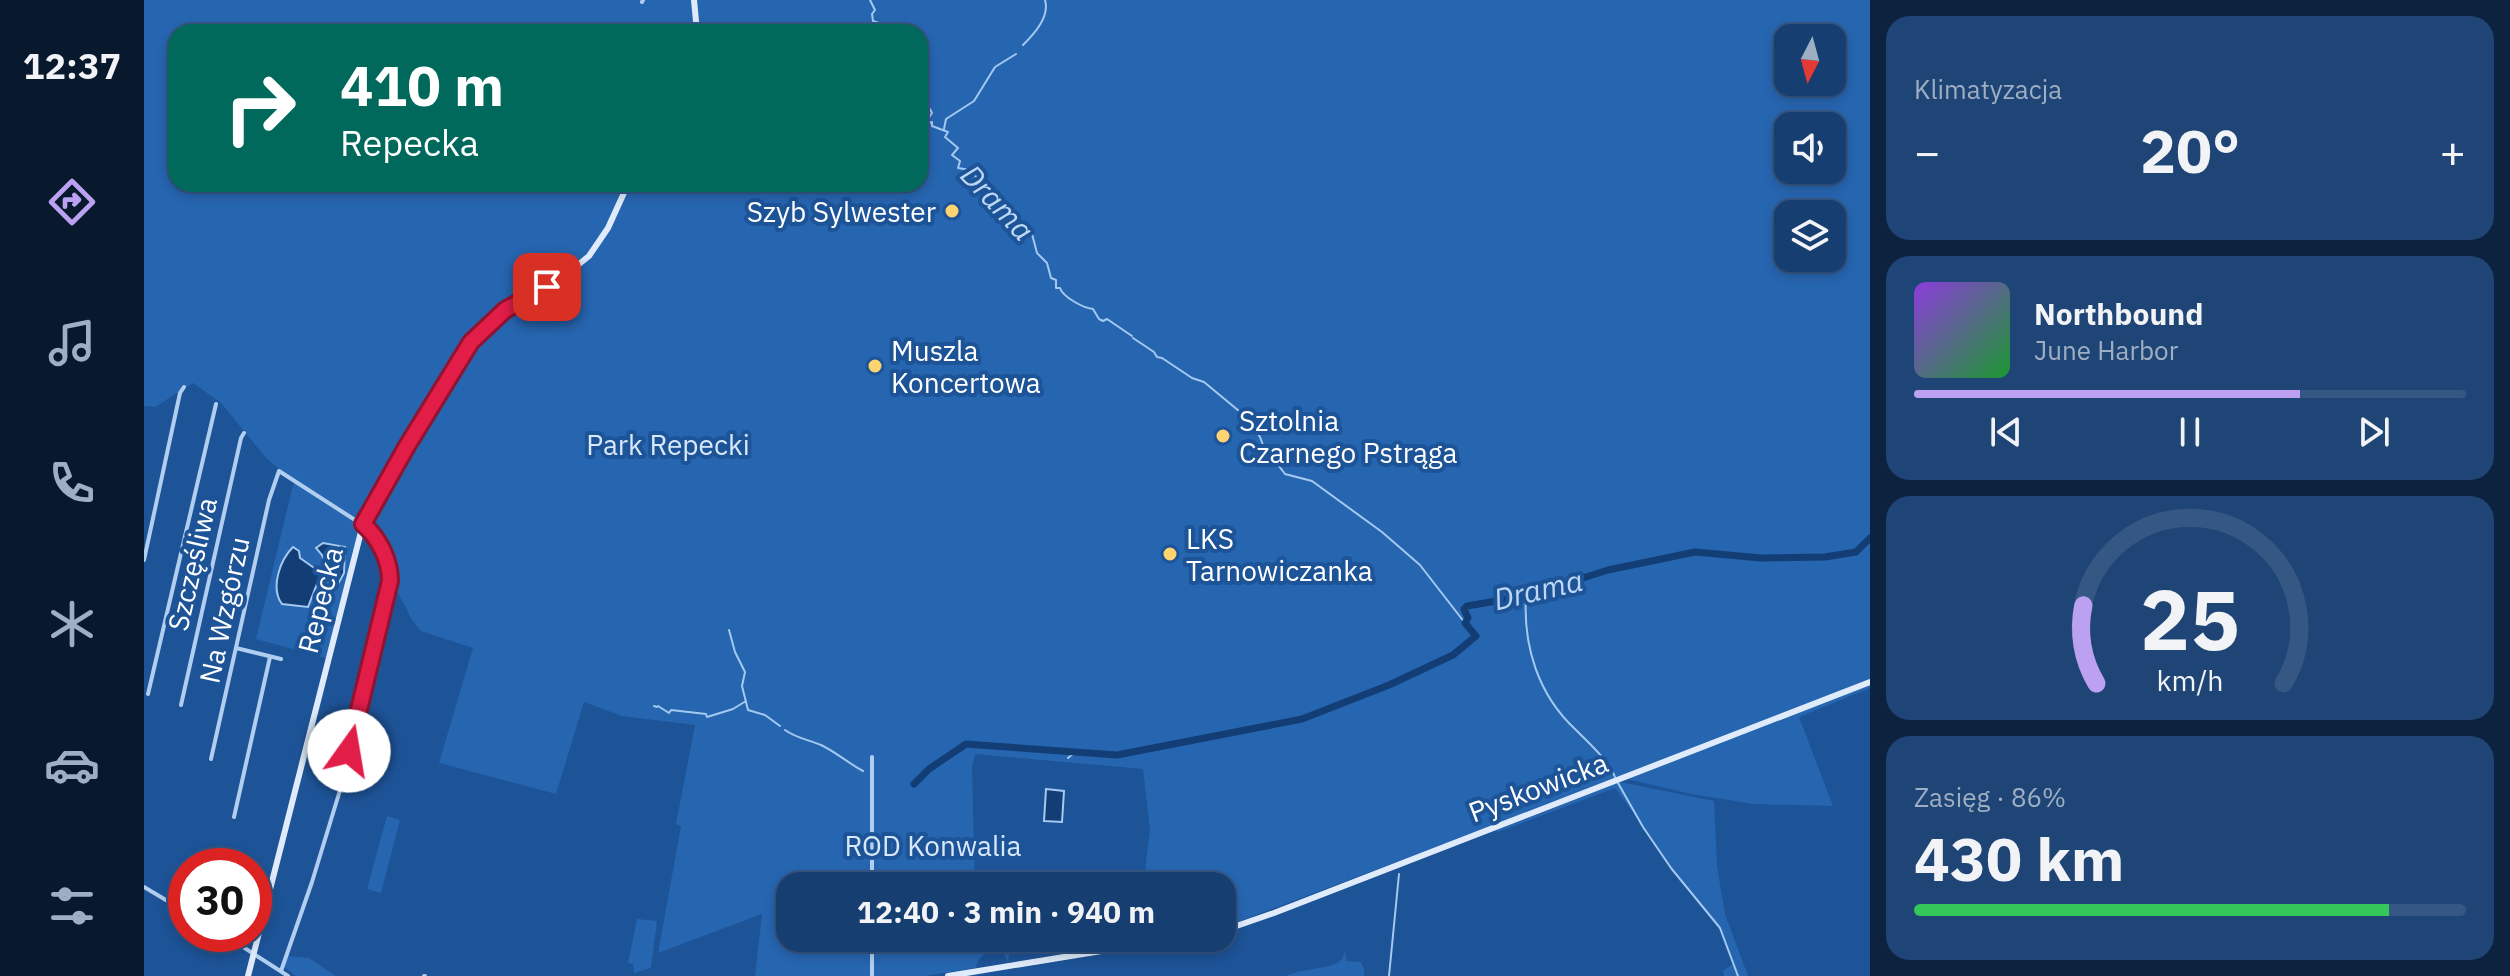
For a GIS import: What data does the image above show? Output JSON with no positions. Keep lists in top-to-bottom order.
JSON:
{
  "streets": {
    "street": [
      "Szczęśliwa",
      "Repecka",
      "Na Wzgórzu",
      "Pyskowicka"
    ]
  },
  "crossings": [
    ["Repecka", "Na Wzgórzu"]
  ],
  "water": ["Drama"],
  "parks": ["Park Repecki", "ROD Konwalia"],
  "places": [
    "Szyb Sylwester",
    "Muszla Koncertowa",
    "Sztolnia Czarnego Pstrąga",
    "LKS Tarnowiczanka"
  ],
  "north": "bottom",
  "page": {
    "tabs": "12:37",
    "tile": [
      "Klimatyzacja",
      ["Zasięg · 86%", "430 km"]
    ],
    "turn": ["410 m", "Repecka"],
    "heat": ["−", "20°", "+"],
    "song": ["Northbound", "June Harbor"],
    "limit": "30",
    "trip": "12:40 · 3 min · 940 m",
    "gauge": ["25", "km/h"]
  }
}
